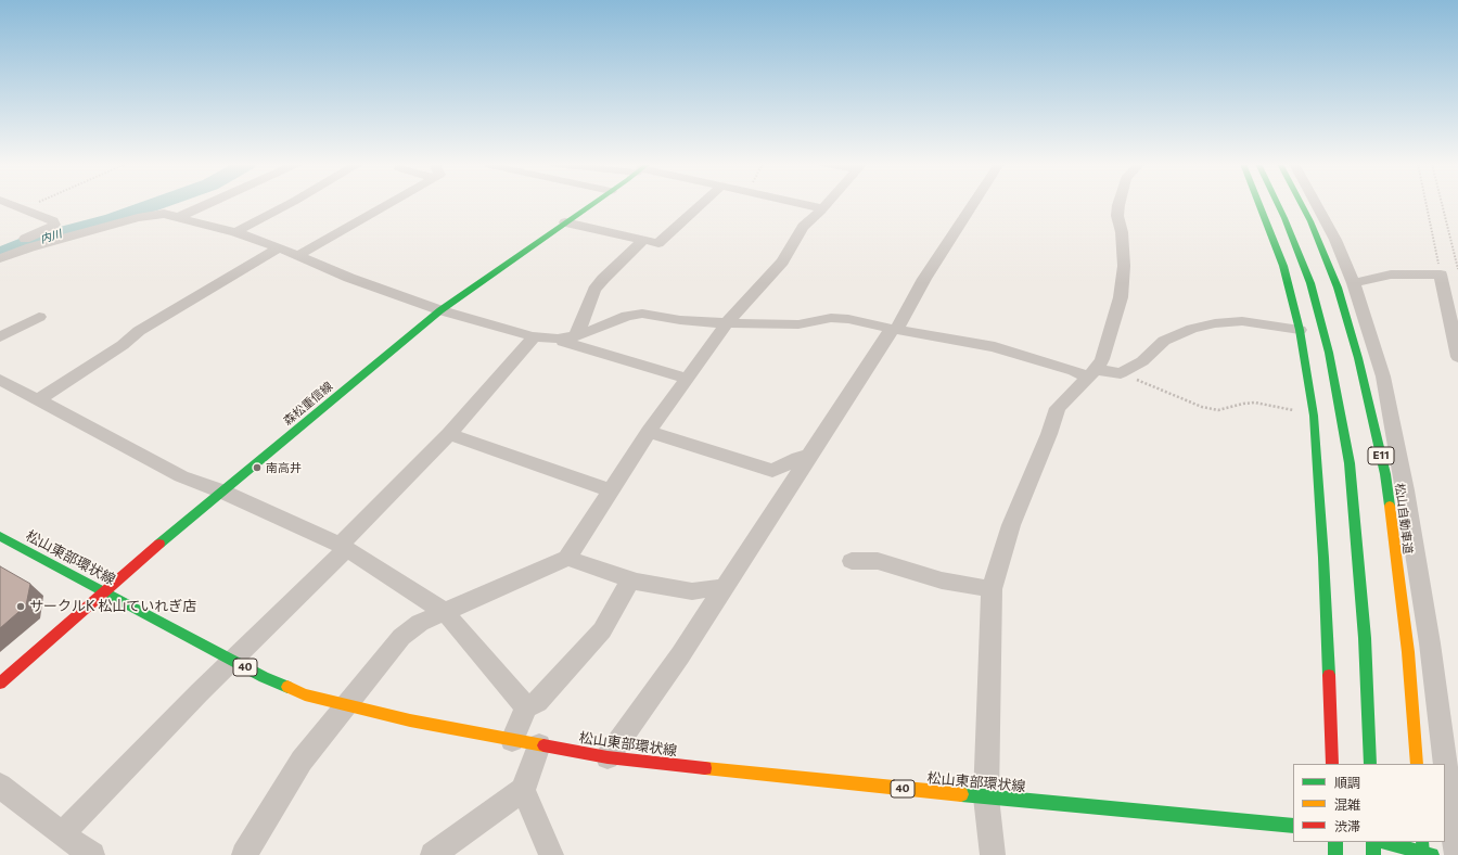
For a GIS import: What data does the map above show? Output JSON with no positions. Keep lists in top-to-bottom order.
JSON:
{
  "streets": {
    "main road": [
      "森松重信線",
      "E11",
      "松山自動車道",
      "松山東部環状線",
      "40"
    ]
  },
  "crossings": [
    ["森松重信線", "松山東部環状線"]
  ],
  "water": ["内川"],
  "places": ["南高井", "サークルK 松山ていれぎ店"],
  "legend": ["順調", "混雑", "渋滞"]
}
